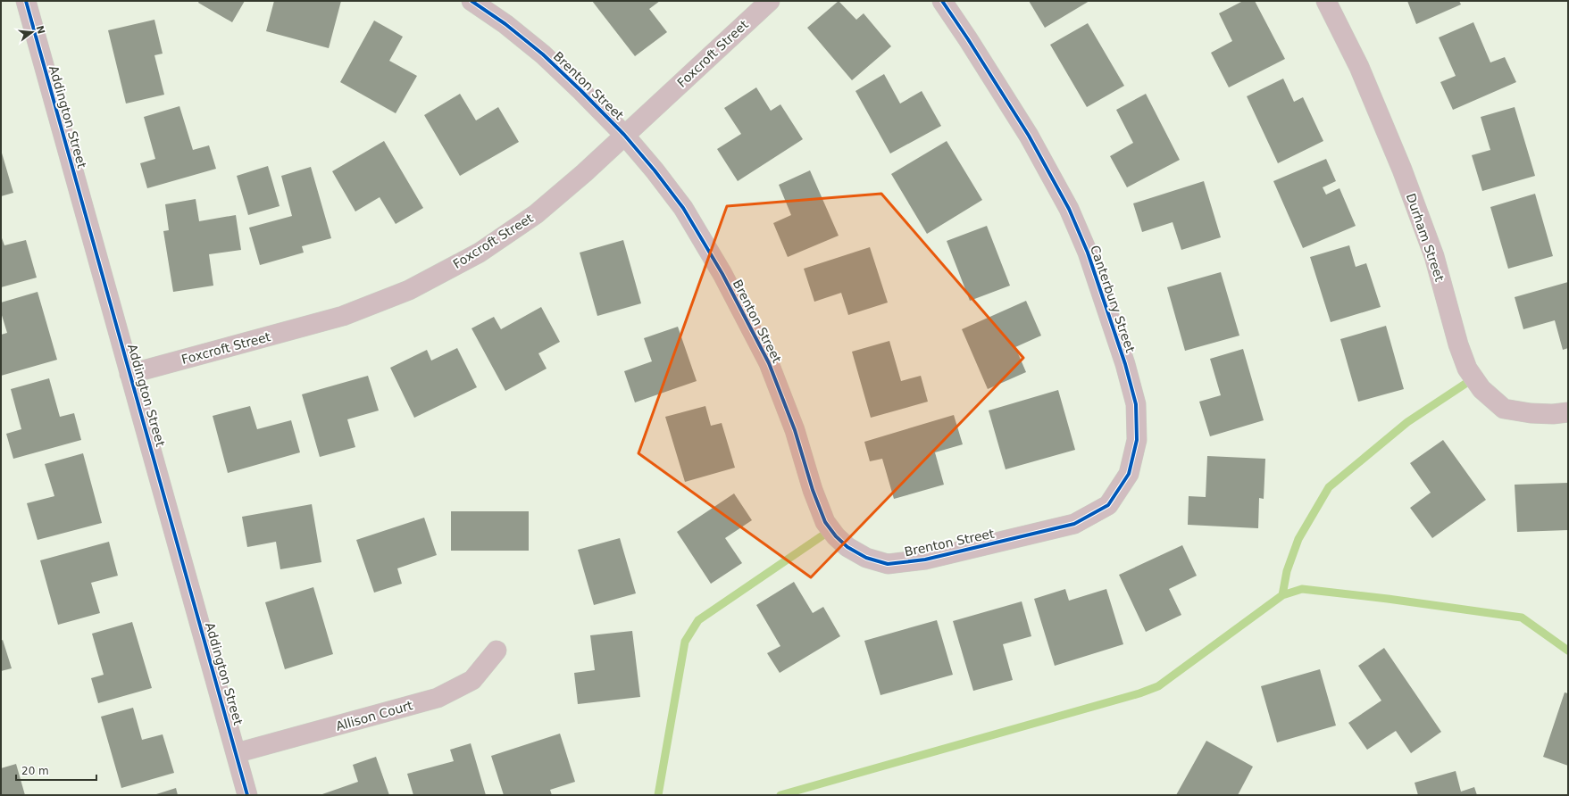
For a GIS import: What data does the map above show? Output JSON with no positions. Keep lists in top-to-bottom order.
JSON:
{
  "streets": {
    "street": [
      "Foxcroft Street",
      "Brenton Street",
      "Addington Street",
      "Durham Street",
      "Canterbury Street",
      "Allison Court"
    ]
  },
  "crossings": [
    ["Foxcroft Street", "Brenton Street"],
    ["Foxcroft Street", "Addington Street"],
    ["Brenton Street", "Canterbury Street"],
    ["Addington Street", "Allison Court"]
  ],
  "scale_bar": "20 m",
  "north": "right"
}
